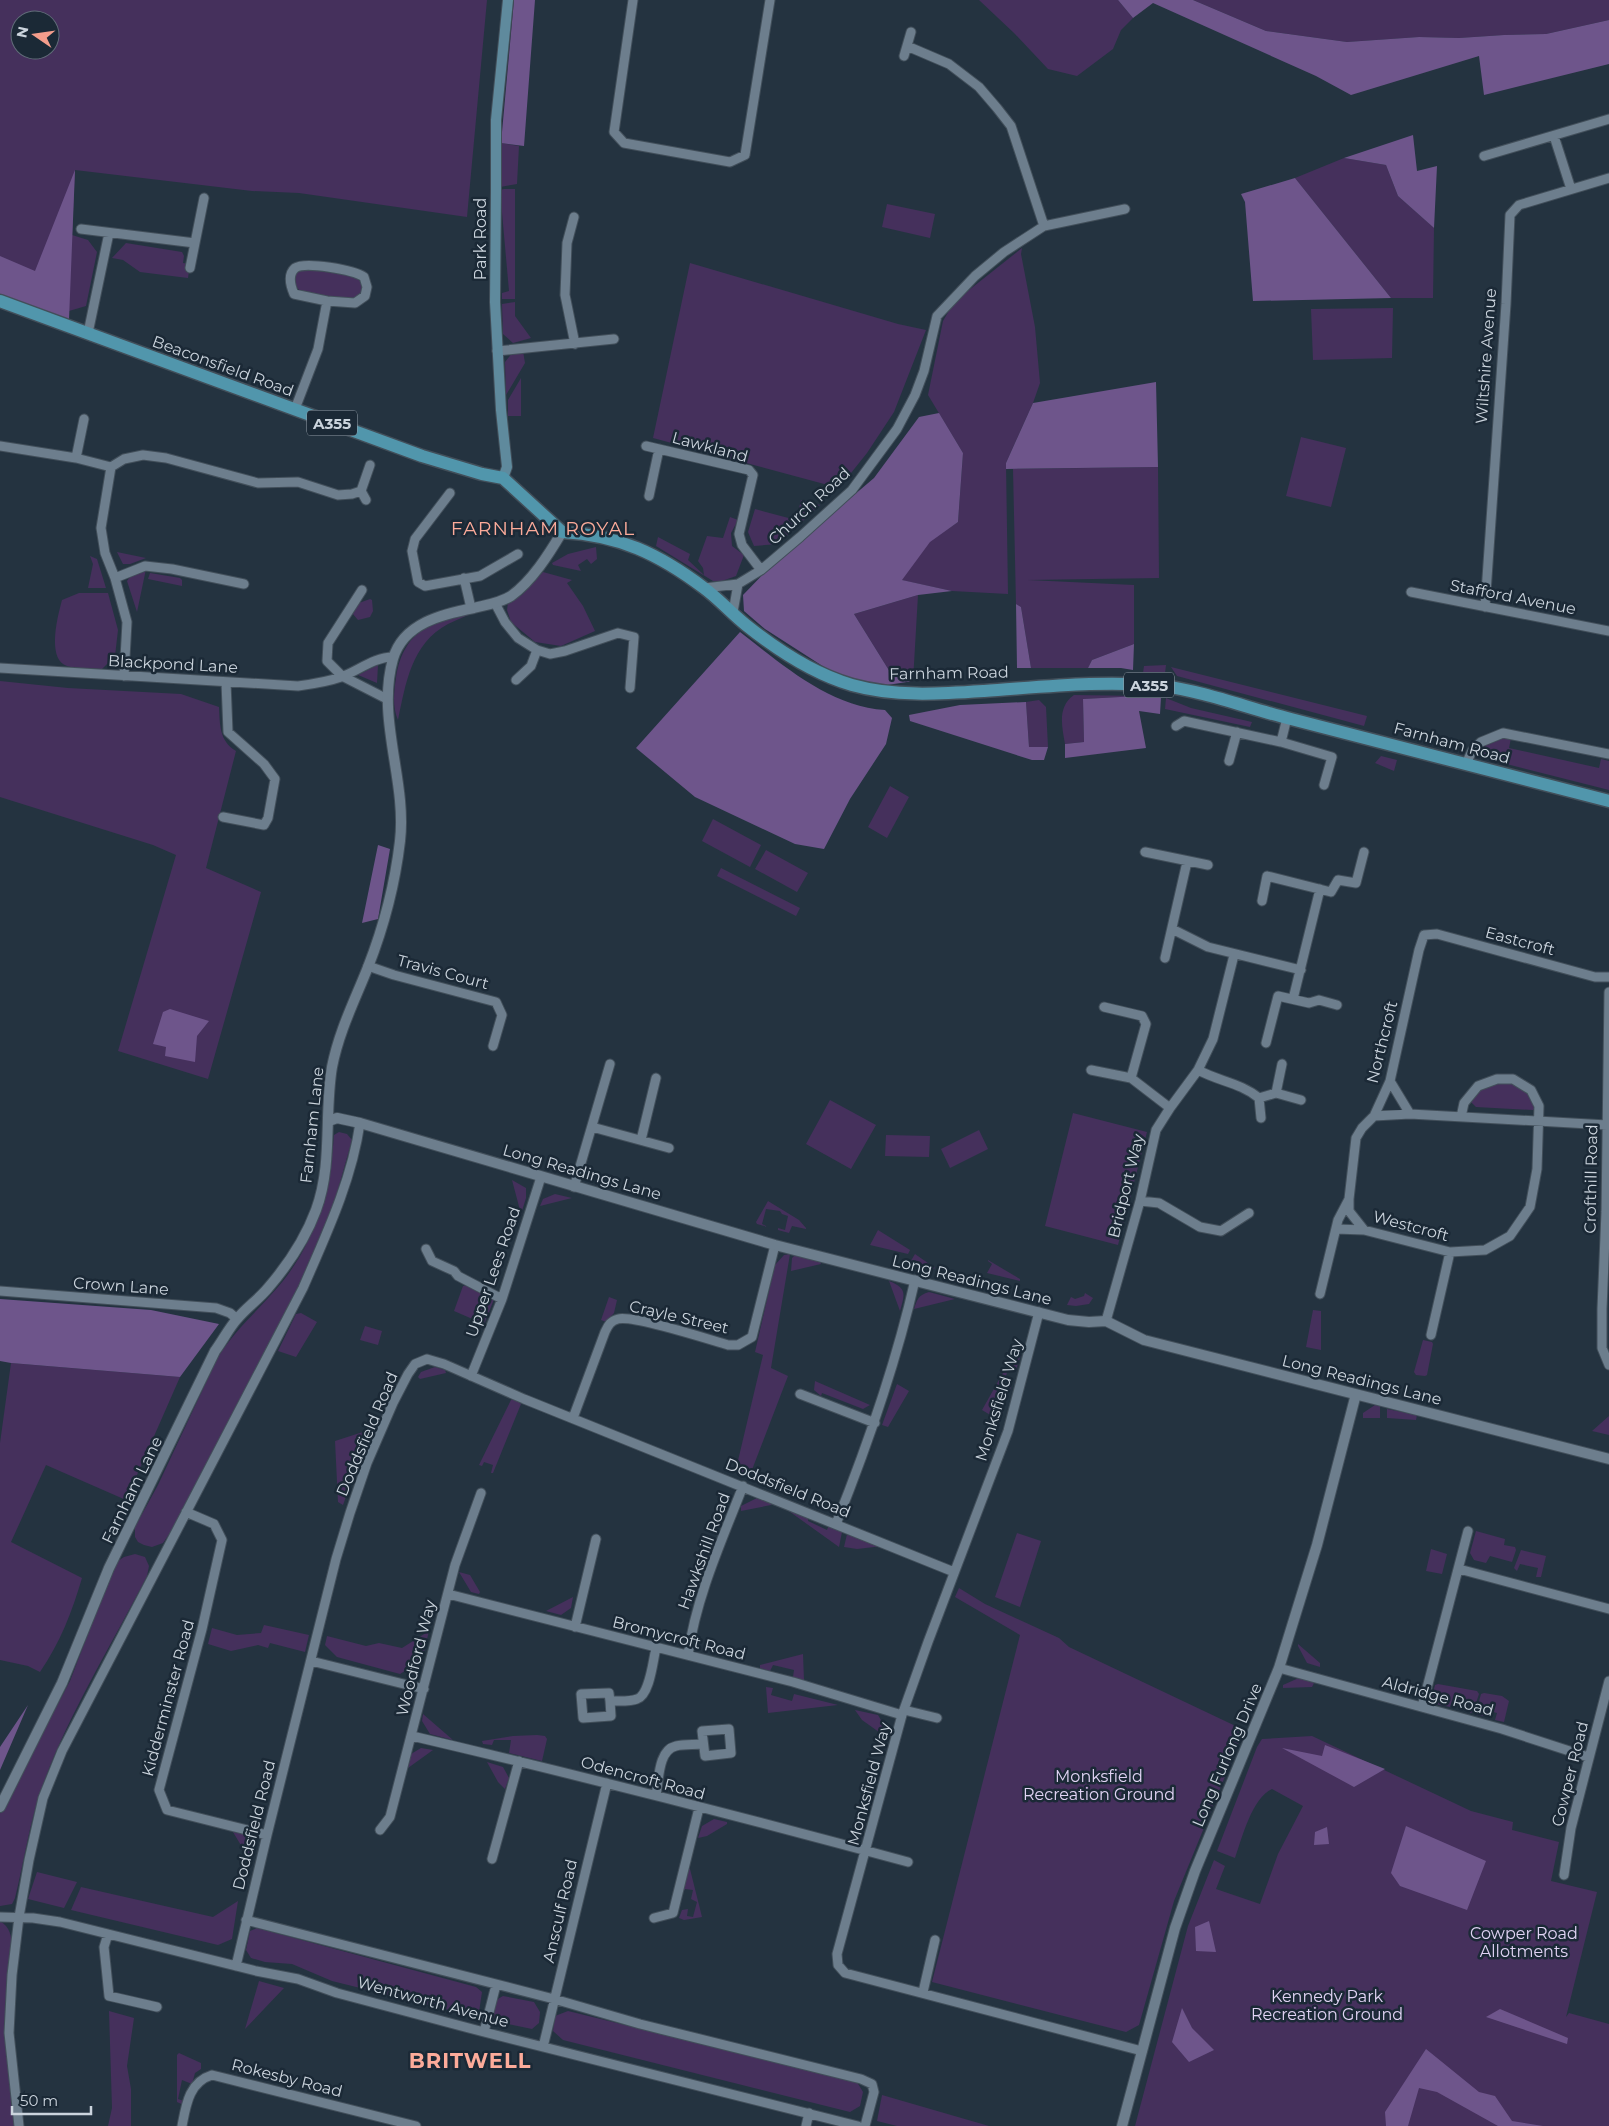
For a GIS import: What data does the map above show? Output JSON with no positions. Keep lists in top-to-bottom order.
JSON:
{
  "streets": {
    "main road": [
      "Park Road",
      "Beaconsfield Road",
      "A355",
      "Farnham Road"
    ],
    "street": [
      "Wiltshire Avenue",
      "Lawkland",
      "Church Road",
      "Stafford Avenue",
      "Blackpond Lane",
      "Eastcroft",
      "Travis Court",
      "Northcroft",
      "Farnham Lane",
      "Long Readings Lane",
      "Crofthill Road",
      "Bridport Way",
      "Westcroft",
      "Upper Lees Road",
      "Crown Lane",
      "Crayle Street",
      "Monksfield Way",
      "Doddsfield Road",
      "Hawkshill Road",
      "Bromycroft Road",
      "Woodford Way",
      "Aldridge Road",
      "Kidderminster Road",
      "Long Furlong Drive",
      "Cowper Road",
      "Odencroft Road",
      "Ansculf Road",
      "Wentworth Avenue",
      "Rokesby Road"
    ]
  },
  "crossings": [
    ["Park Road", "Beaconsfield Road"],
    ["Wiltshire Avenue", "Stafford Avenue"],
    ["Lawkland", "Church Road"],
    ["Church Road", "Farnham Road"],
    ["Blackpond Lane", "Farnham Lane"],
    ["Farnham Road", "Farnham Lane"],
    ["Eastcroft", "Northcroft"],
    ["Travis Court", "Farnham Lane"],
    ["Northcroft", "Westcroft"],
    ["Farnham Lane", "Long Readings Lane"],
    ["Farnham Lane", "Crown Lane"],
    ["Long Readings Lane", "Bridport Way"],
    ["Long Readings Lane", "Upper Lees Road"],
    ["Long Readings Lane", "Crayle Street"],
    ["Long Readings Lane", "Monksfield Way"],
    ["Long Readings Lane", "Long Furlong Drive"],
    ["Upper Lees Road", "Doddsfield Road"],
    ["Crayle Street", "Doddsfield Road"],
    ["Monksfield Way", "Doddsfield Road"],
    ["Monksfield Way", "Bromycroft Road"],
    ["Monksfield Way", "Long Furlong Drive"],
    ["Monksfield Way", "Odencroft Road"],
    ["Doddsfield Road", "Hawkshill Road"],
    ["Doddsfield Road", "Kidderminster Road"],
    ["Doddsfield Road", "Wentworth Avenue"],
    ["Hawkshill Road", "Bromycroft Road"],
    ["Bromycroft Road", "Woodford Way"],
    ["Woodford Way", "Odencroft Road"],
    ["Aldridge Road", "Long Furlong Drive"],
    ["Aldridge Road", "Cowper Road"],
    ["Odencroft Road", "Ansculf Road"],
    ["Ansculf Road", "Wentworth Avenue"]
  ],
  "districts": ["FARNHAM ROYAL", "BRITWELL"],
  "parks": ["Monksfield Recreation Ground", "Cowper Road Allotments", "Kennedy Park Recreation Ground"],
  "scale_bar": "50 m",
  "north": "left"
}
